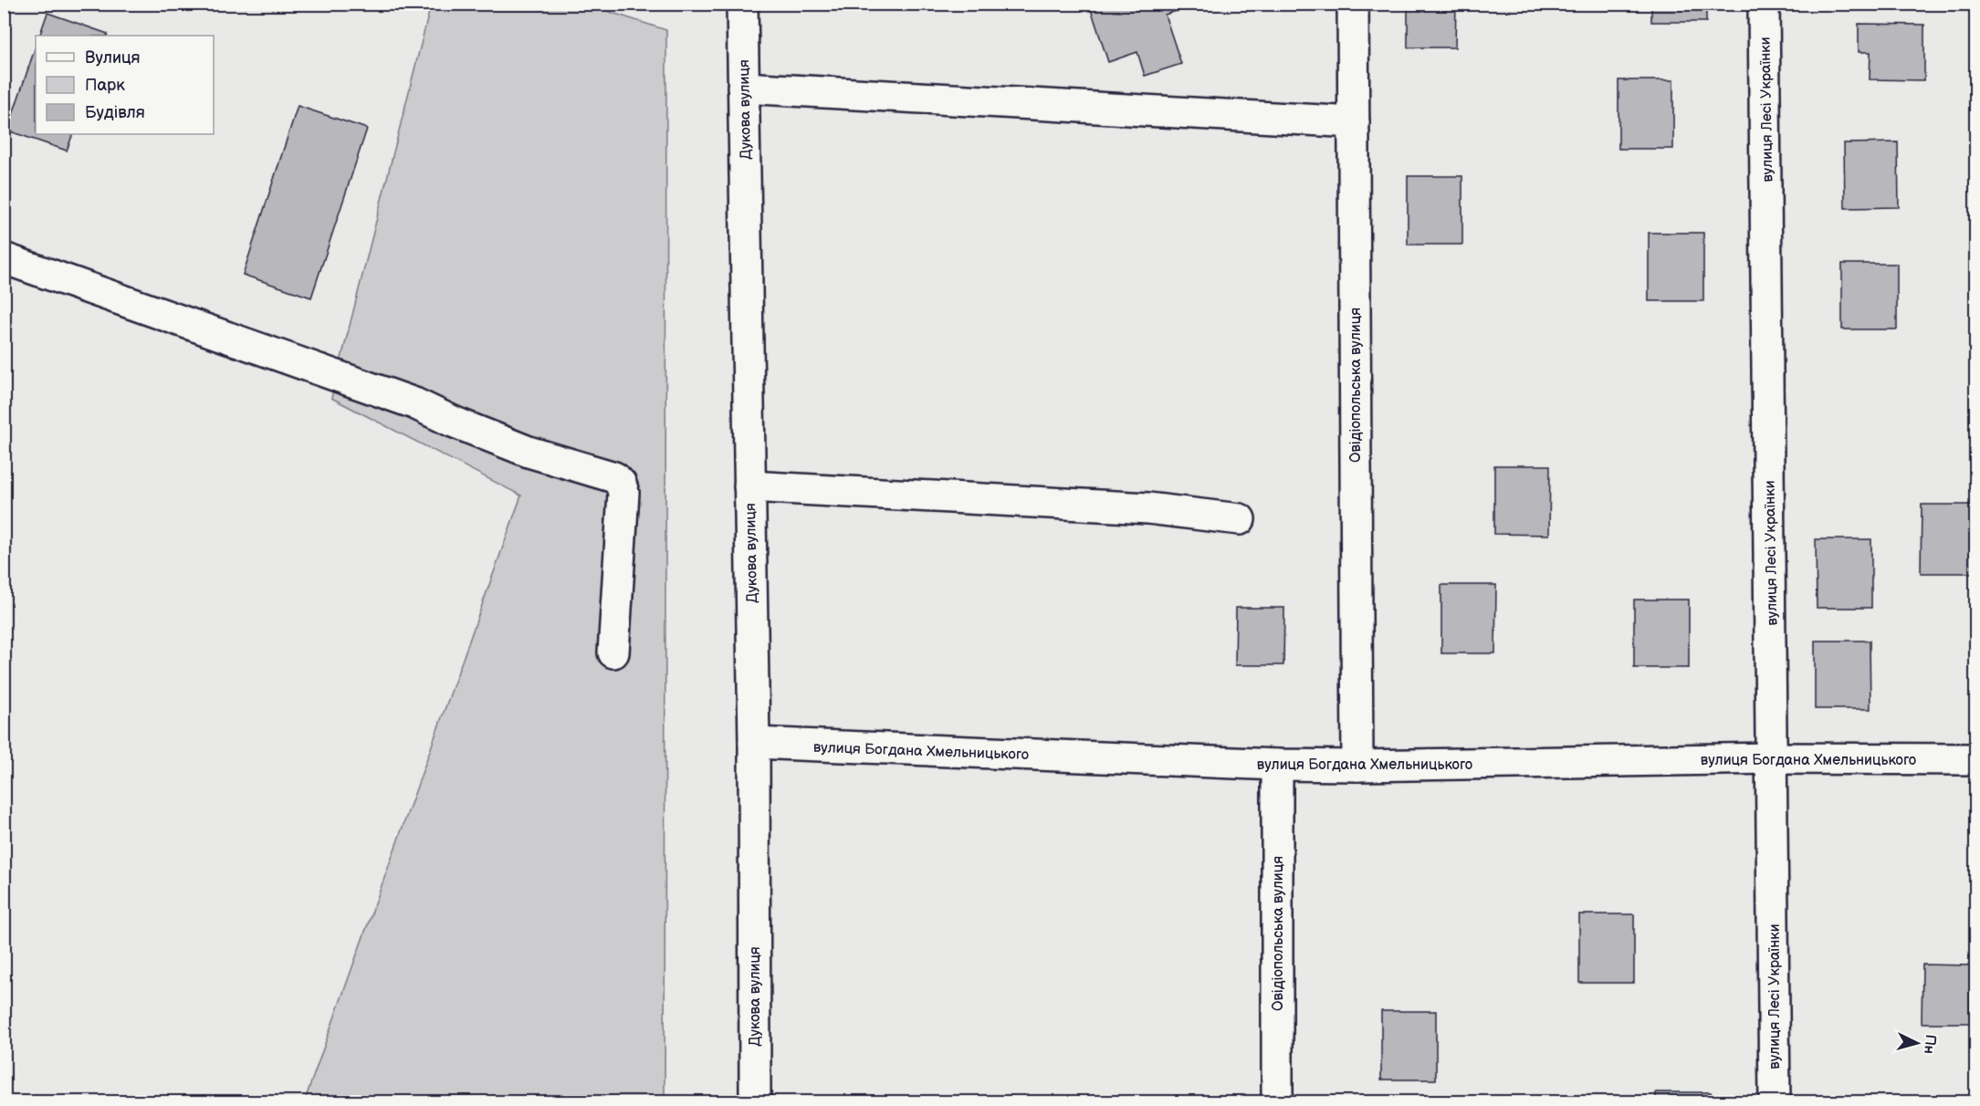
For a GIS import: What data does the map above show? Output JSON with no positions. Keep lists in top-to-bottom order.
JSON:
{
  "streets": {
    "street": [
      "Дукова вулиця",
      "вулиця Лесі Українки",
      "Овідіопольська вулиця",
      "вулиця Богдана Хмельницького"
    ]
  },
  "crossings": [
    ["Дукова вулиця", "вулиця Богдана Хмельницького"],
    ["вулиця Лесі Українки", "вулиця Богдана Хмельницького"],
    ["Овідіопольська вулиця", "вулиця Богдана Хмельницького"]
  ],
  "legend": ["Вулиця", "Парк", "Будівля"],
  "north": "right"
}
